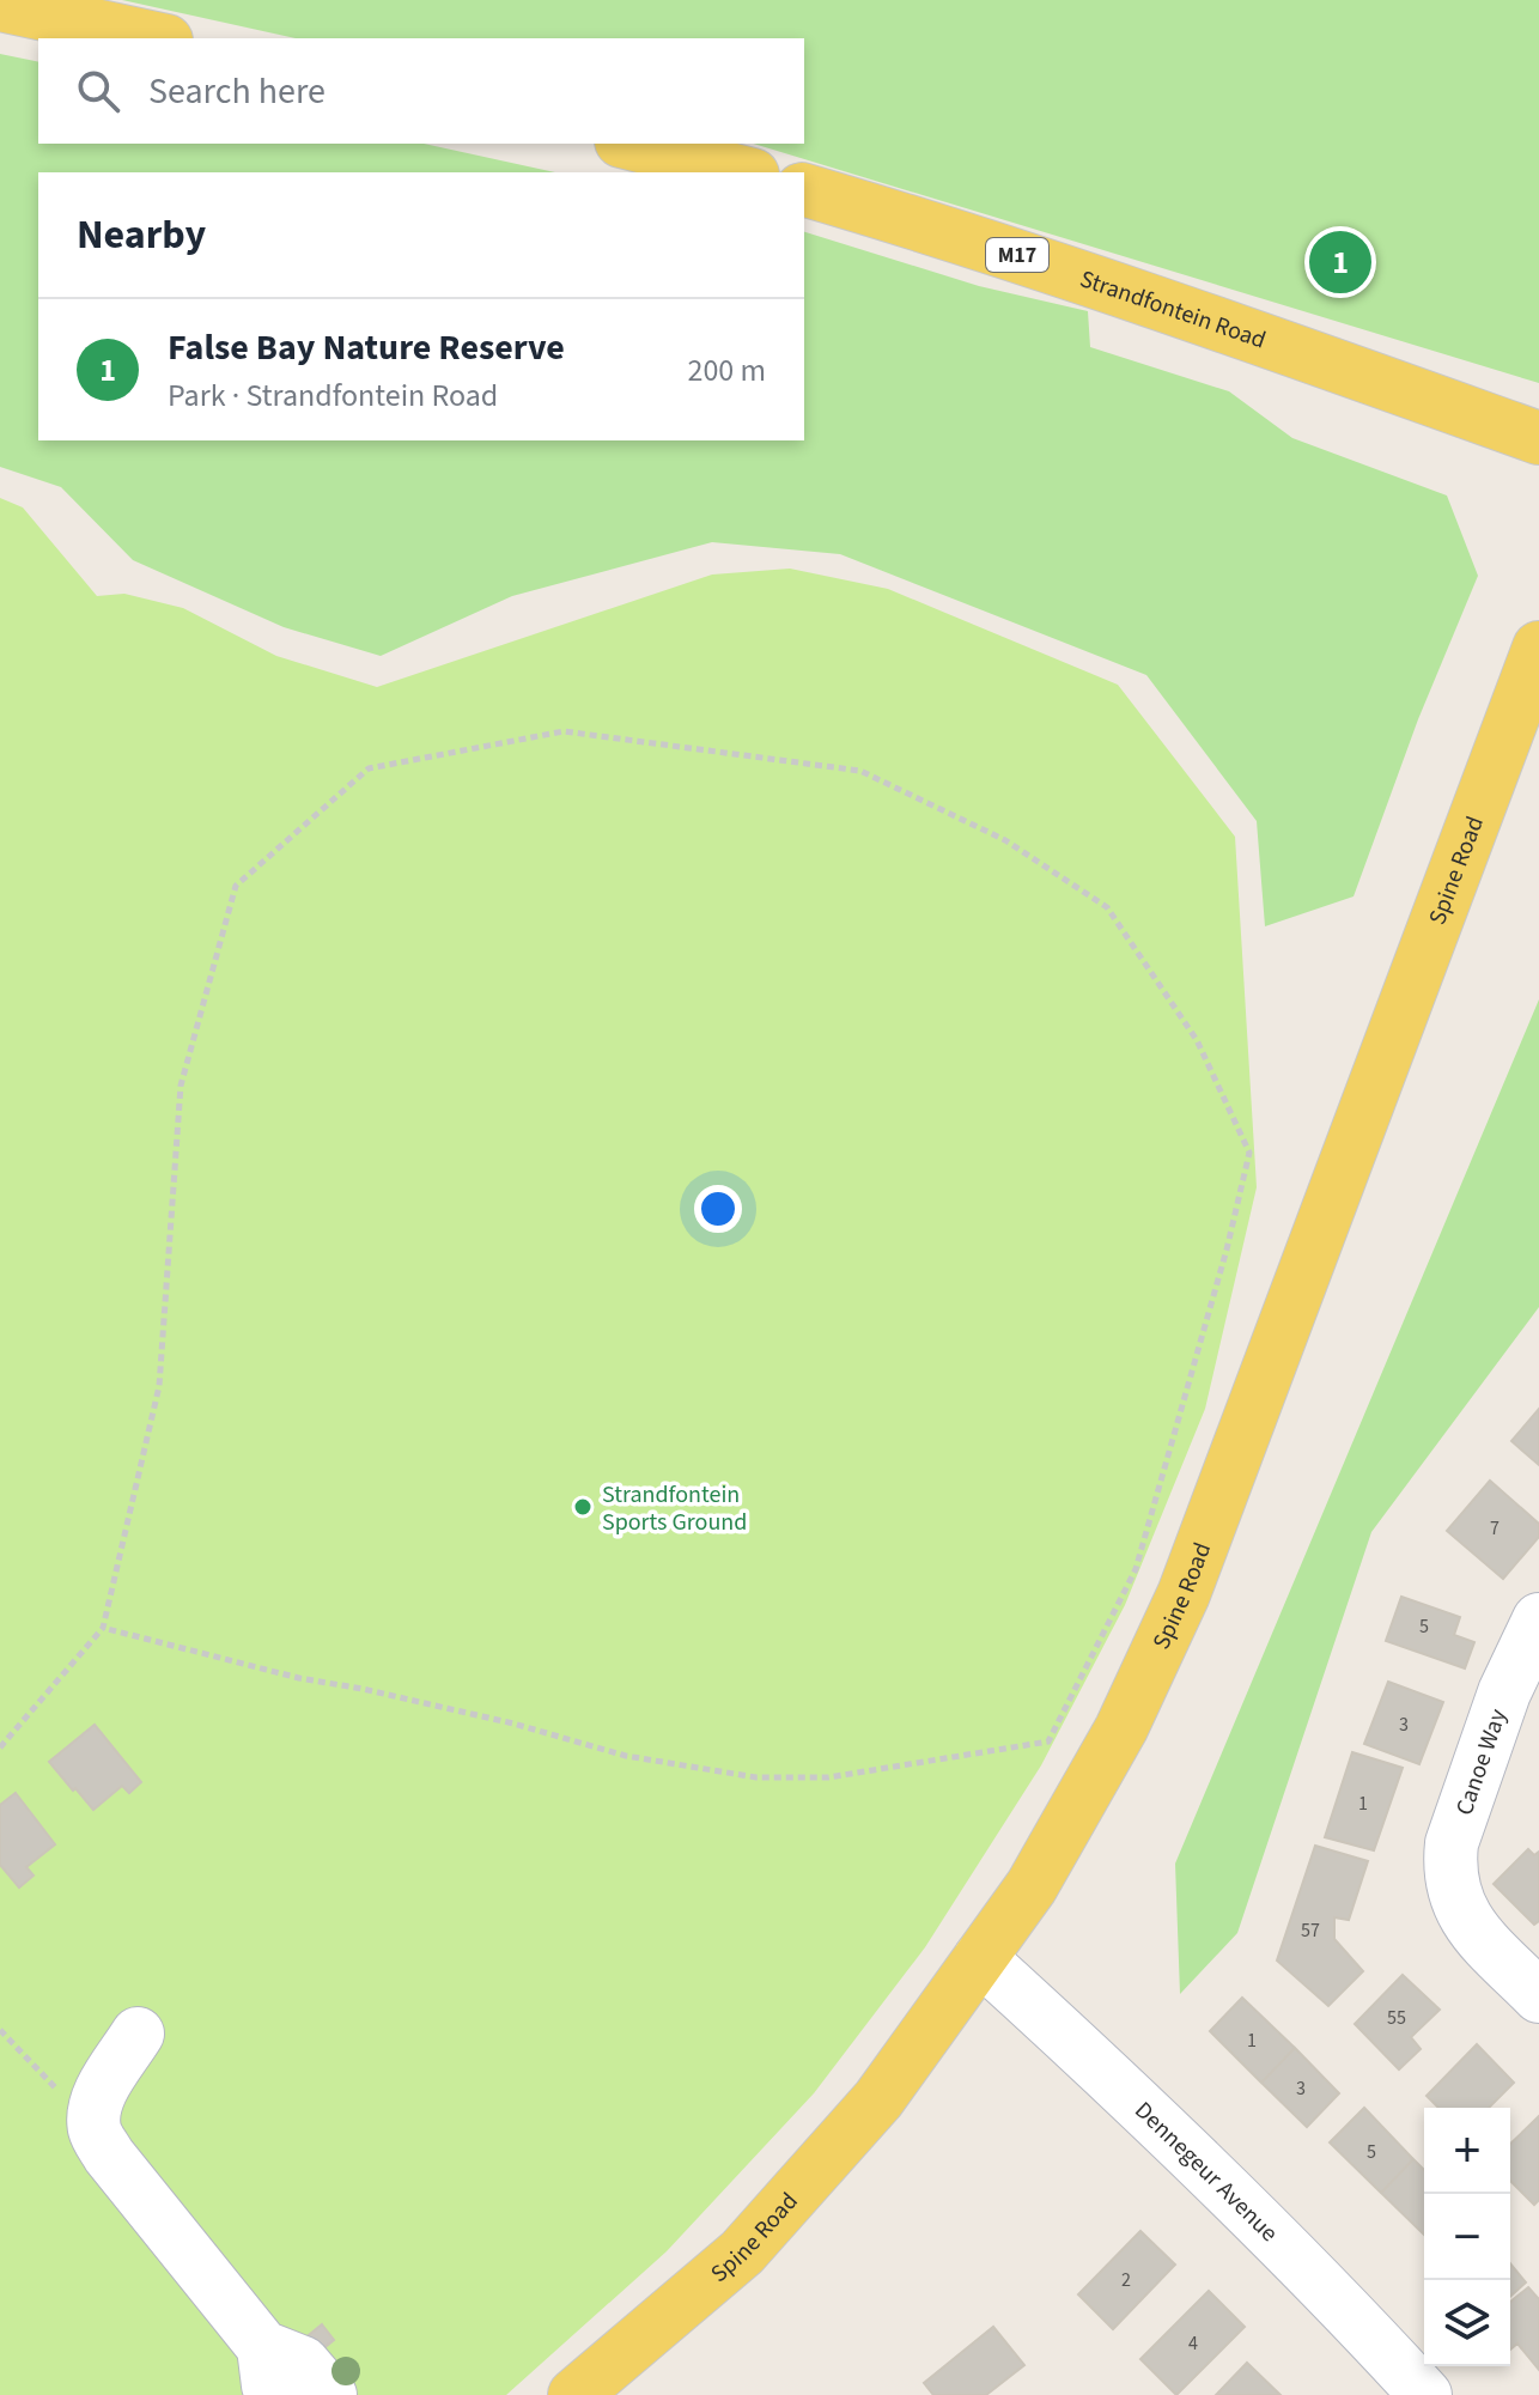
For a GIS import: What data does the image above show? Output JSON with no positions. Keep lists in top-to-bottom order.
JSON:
{
  "streets": {
    "main road": ["M17", "Strandfontein Road", "Spine Road"],
    "street": ["Canoe Way", "Dennegeur Avenue"]
  },
  "crossings": [
    ["Spine Road", "Dennegeur Avenue"]
  ],
  "places": ["Strandfontein Sports Ground"],
  "house_numbers": [
    "7",
    "5",
    "3",
    "1",
    "57",
    "55",
    "1",
    "3",
    "5",
    "2",
    "4"
  ],
  "page": {
    "search": "Search here",
    "heading": "Nearby",
    "pins": "1",
    "list": [
      {
        "mark": "1",
        "name": "False Bay Nature Reserve",
        "note": "Park · Strandfontein Road",
        "value": "200 m"
      }
    ],
    "map_buttons": ["+", "−"]
  }
}
